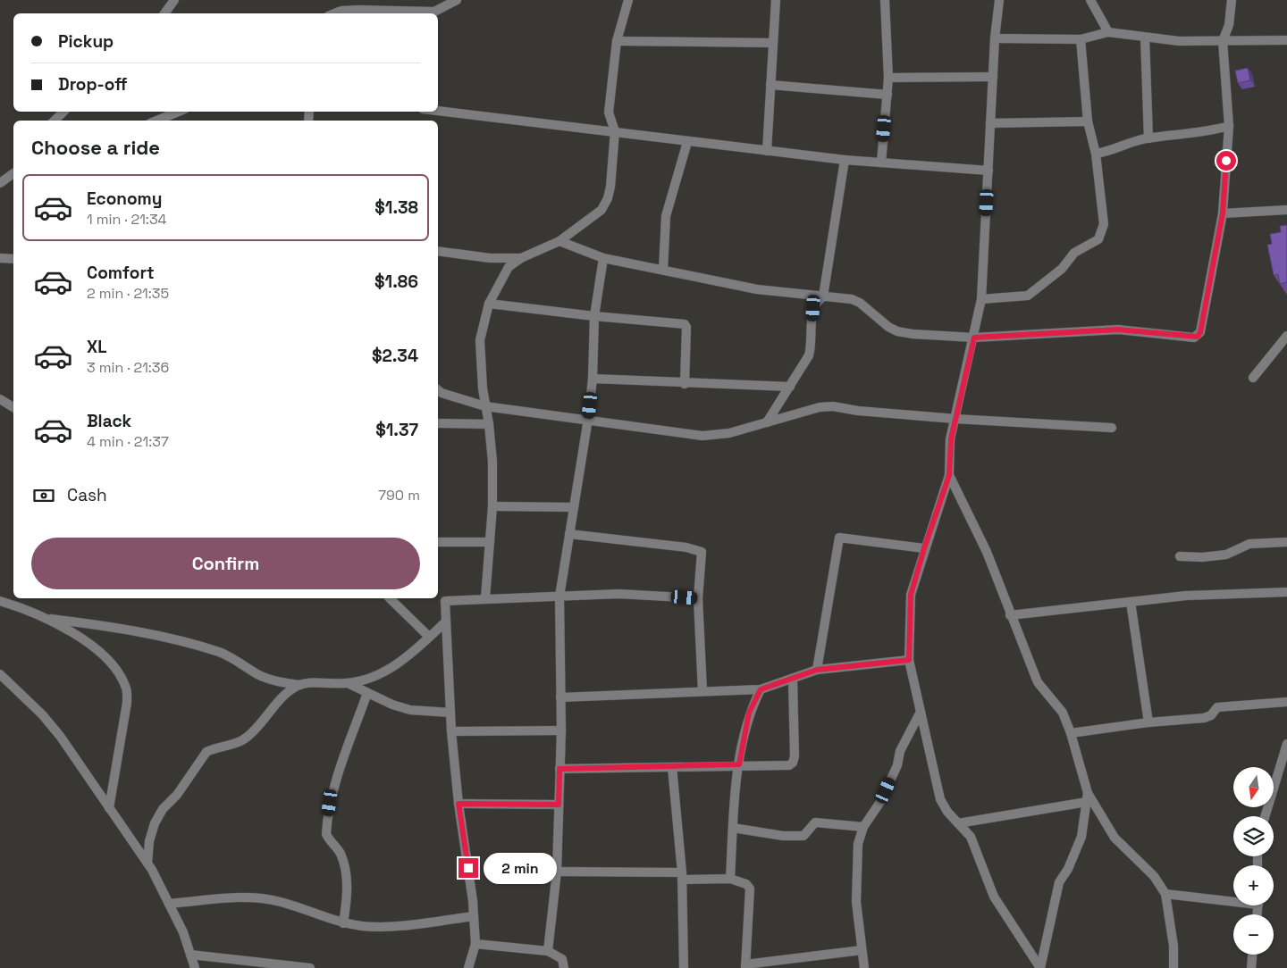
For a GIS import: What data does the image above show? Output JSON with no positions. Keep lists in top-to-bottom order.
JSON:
{
  "north": "bottom",
  "page": {
    "banner": ["Pickup", "Drop-off"],
    "heading": "Choose a ride",
    "list": [
      {
        "name": "Economy",
        "note": "1 min · 21:34",
        "value": "$1.38"
      },
      {
        "name": "Comfort",
        "note": "2 min · 21:35",
        "value": "$1.86"
      },
      {
        "name": "XL",
        "note": "3 min · 21:36",
        "value": "$2.34"
      },
      {
        "name": "Black",
        "note": "4 min · 21:37",
        "value": "$1.37"
      }
    ],
    "pay": ["Cash", "790 m"],
    "buttons": "Confirm",
    "map_buttons": ["+", "−"],
    "bubble": "2 min"
  }
}
